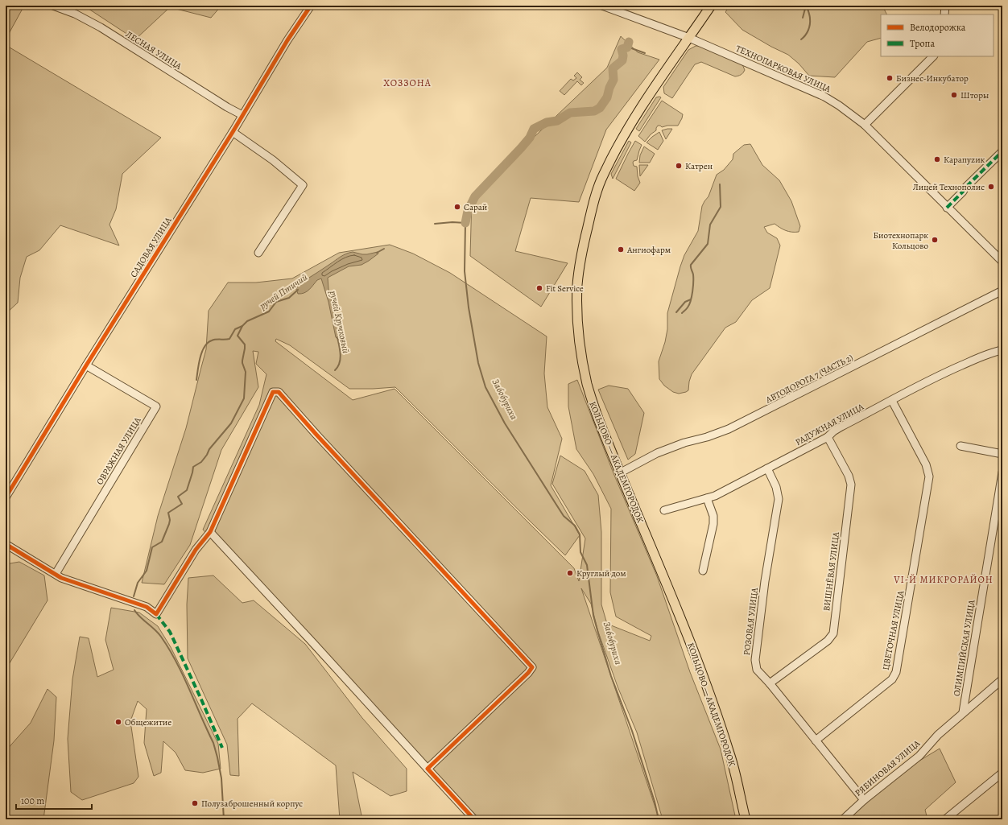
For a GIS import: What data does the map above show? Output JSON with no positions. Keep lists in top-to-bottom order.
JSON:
{
  "streets": {
    "main road": ["КОЛЬЦОВО — АКАДЕМГОРОДОК"],
    "street": [
      "ЛЕСНАЯ УЛИЦА",
      "ТЕХНОПАРКОВАЯ УЛИЦА",
      "САДОВАЯ УЛИЦА",
      "АВТОДОРОГА 7 (ЧАСТЬ 2)",
      "РАДУЖНАЯ УЛИЦА",
      "ОВРАЖНАЯ УЛИЦА",
      "ВИШНЁВАЯ УЛИЦА",
      "РОЗОВАЯ УЛИЦА",
      "ЦВЕТОЧНАЯ УЛИЦА",
      "ОЛИМПИЙСКАЯ УЛИЦА",
      "РЯБИНОВАЯ УЛИЦА"
    ]
  },
  "crossings": [
    ["ЛЕСНАЯ УЛИЦА", "САДОВАЯ УЛИЦА"],
    ["ТЕХНОПАРКОВАЯ УЛИЦА", "КОЛЬЦОВО — АКАДЕМГОРОДОК"],
    ["САДОВАЯ УЛИЦА", "ОВРАЖНАЯ УЛИЦА"],
    ["АВТОДОРОГА 7 (ЧАСТЬ 2)", "КОЛЬЦОВО — АКАДЕМГОРОДОК"],
    ["РАДУЖНАЯ УЛИЦА", "ВИШНЁВАЯ УЛИЦА"],
    ["РАДУЖНАЯ УЛИЦА", "РОЗОВАЯ УЛИЦА"],
    ["РАДУЖНАЯ УЛИЦА", "ЦВЕТОЧНАЯ УЛИЦА"],
    ["ВИШНЁВАЯ УЛИЦА", "РОЗОВАЯ УЛИЦА"],
    ["РОЗОВАЯ УЛИЦА", "ЦВЕТОЧНАЯ УЛИЦА"],
    ["РОЗОВАЯ УЛИЦА", "РЯБИНОВАЯ УЛИЦА"],
    ["ОЛИМПИЙСКАЯ УЛИЦА", "РЯБИНОВАЯ УЛИЦА"]
  ],
  "districts": ["ХОЗЗОНА", "VI-Й МИКРОРАЙОН"],
  "water": ["ручей Птичий", "ручей Кручковый", "Забобуриха"],
  "places": [
    "Бизнес-Инкубатор",
    "Шторы",
    "Карапуzик",
    "Катрен",
    "Лицей Технополис",
    "Сарай",
    "Биотехнопарк Кольцово",
    "Ангиофарм",
    "Fit Service",
    "Круглый дом",
    "Общежитие",
    "Полузаброшенный корпус"
  ],
  "legend": ["Велодорожка", "Тропа"],
  "scale_bar": "100 m"
}
